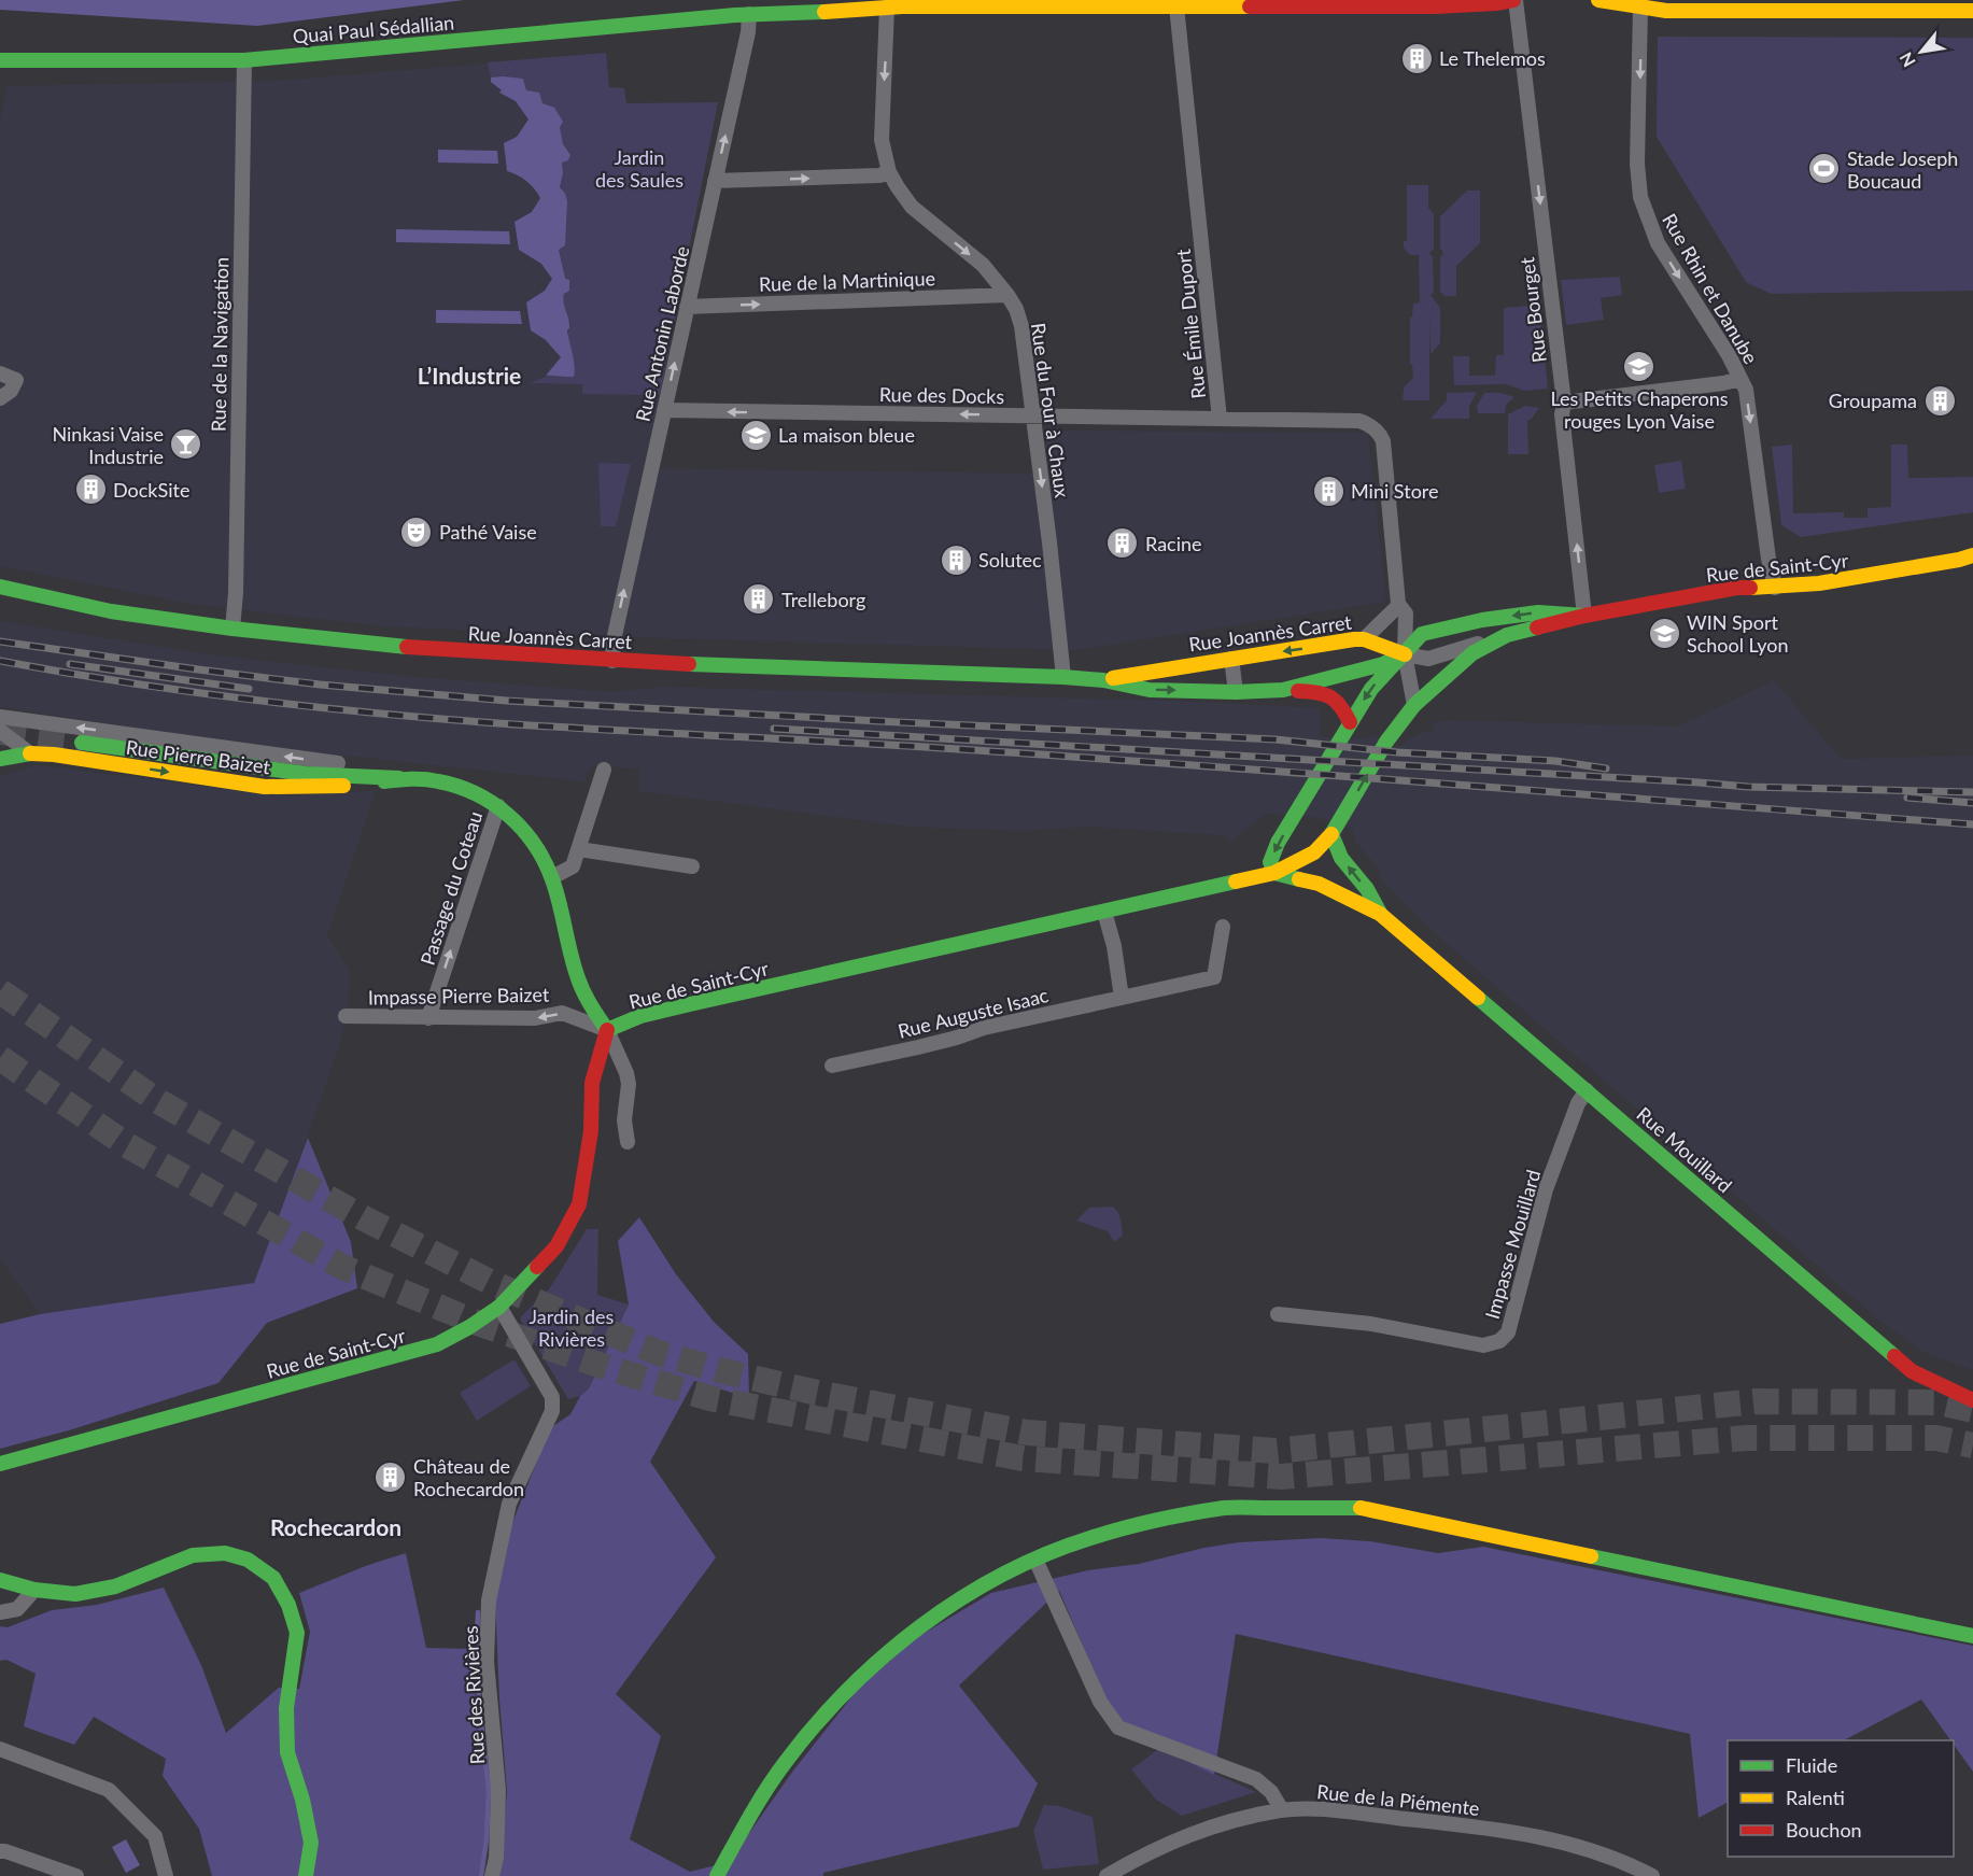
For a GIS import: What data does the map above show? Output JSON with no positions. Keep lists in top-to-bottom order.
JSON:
{
  "streets": {
    "main road": [
      "Quai Paul Sédallian",
      "Rue de Saint-Cyr",
      "Rue Joannès Carret",
      "Rue Pierre Baizet",
      "Rue Mouillard"
    ],
    "street": [
      "Rue de la Martinique",
      "Rue Rhin et Danube",
      "Rue Bourget",
      "Rue Émile Duport",
      "Rue Antonin Laborde",
      "Rue de la Navigation",
      "Rue des Docks",
      "Rue du Four à Chaux",
      "Passage du Coteau",
      "Impasse Pierre Baizet",
      "Rue Auguste Isaac",
      "Impasse Mouillard",
      "Rue des Rivières",
      "Rue de la Piémente"
    ]
  },
  "crossings": [
    ["Quai Paul Sédallian", "Rue Bourget"],
    ["Quai Paul Sédallian", "Rue Émile Duport"],
    ["Quai Paul Sédallian", "Rue Antonin Laborde"],
    ["Quai Paul Sédallian", "Rue de la Navigation"],
    ["Quai Paul Sédallian", "Rue du Four à Chaux"],
    ["Rue de la Martinique", "Rue Antonin Laborde"],
    ["Rue de la Martinique", "Rue du Four à Chaux"],
    ["Rue Rhin et Danube", "Rue de Saint-Cyr"],
    ["Rue Bourget", "Rue de Saint-Cyr"],
    ["Rue Émile Duport", "Rue des Docks"],
    ["Rue Émile Duport", "Rue de Saint-Cyr"],
    ["Rue Émile Duport", "Rue Joannès Carret"],
    ["Rue Antonin Laborde", "Rue des Docks"],
    ["Rue Antonin Laborde", "Rue Joannès Carret"],
    ["Rue de la Navigation", "Rue Joannès Carret"],
    ["Rue des Docks", "Rue du Four à Chaux"],
    ["Rue du Four à Chaux", "Rue Joannès Carret"],
    ["Rue de Saint-Cyr", "Rue Joannès Carret"],
    ["Rue de Saint-Cyr", "Rue Pierre Baizet"],
    ["Rue de Saint-Cyr", "Impasse Pierre Baizet"],
    ["Rue de Saint-Cyr", "Rue Mouillard"],
    ["Rue de Saint-Cyr", "Rue des Rivières"],
    ["Rue Pierre Baizet", "Passage du Coteau"],
    ["Rue Pierre Baizet", "Impasse Pierre Baizet"],
    ["Passage du Coteau", "Impasse Pierre Baizet"],
    ["Rue Mouillard", "Impasse Mouillard"]
  ],
  "one_way": [
    "Rue Rhin et Danube",
    "Rue Antonin Laborde",
    "Rue des Docks",
    "Rue du Four à Chaux",
    "Passage du Coteau",
    "Impasse Pierre Baizet"
  ],
  "districts": ["L’Industrie", "Rochecardon"],
  "parks": ["Jardin des Saules", "Jardin des Rivières"],
  "places": {
    "building": [
      "Le Thelemos",
      "Groupama",
      "DockSite",
      "Mini Store",
      "Racine",
      "Solutec",
      "Trelleborg",
      "Château de Rochecardon"
    ],
    "sports": ["Stade Joseph Boucaud"],
    "school or university": ["Les Petits Chaperons rouges Lyon Vaise", "La maison bleue", "WIN Sport School Lyon"],
    "bar": ["Ninkasi Vaise Industrie"],
    "theatre": ["Pathé Vaise"]
  },
  "legend": ["Fluide", "Ralenti", "Bouchon"],
  "north": "bottom left"
}
